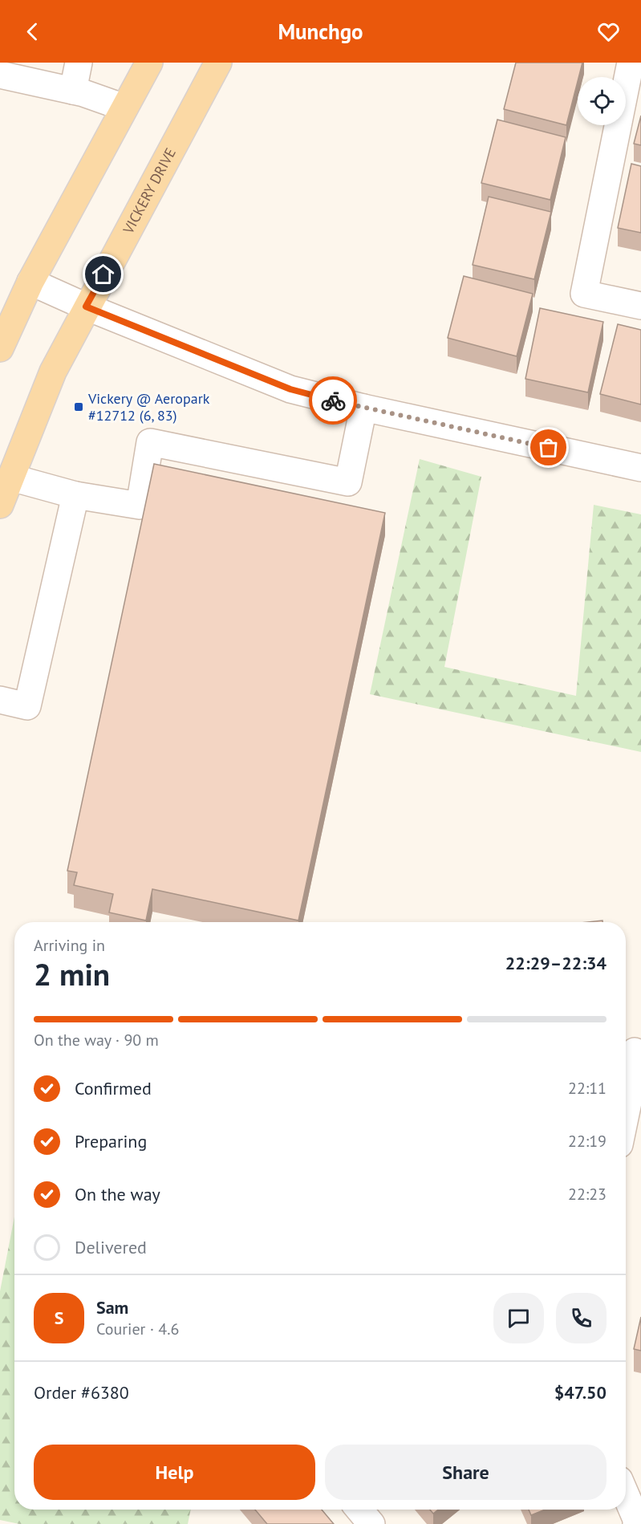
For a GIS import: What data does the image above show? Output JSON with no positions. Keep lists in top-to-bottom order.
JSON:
{
  "streets": {
    "main road": ["VICKERY DRIVE"]
  },
  "places": {
    "transit": ["Vickery @ Aeropark #12712 (6, 83)"]
  },
  "page": {
    "header": "Munchgo",
    "heading": ["2 min", "Arriving in", "22:29–22:34"],
    "panel": [
      "Sam",
      "Courier · 4.6",
      "Order #6380",
      "$47.50"
    ],
    "bar": "On the way · 90 m",
    "list": [
      ["Confirmed", "22:11"],
      ["Preparing", "22:19"],
      ["On the way", "22:23"],
      "Delivered"
    ],
    "round": "S",
    "buttons": ["Help", "Share"]
  }
}
